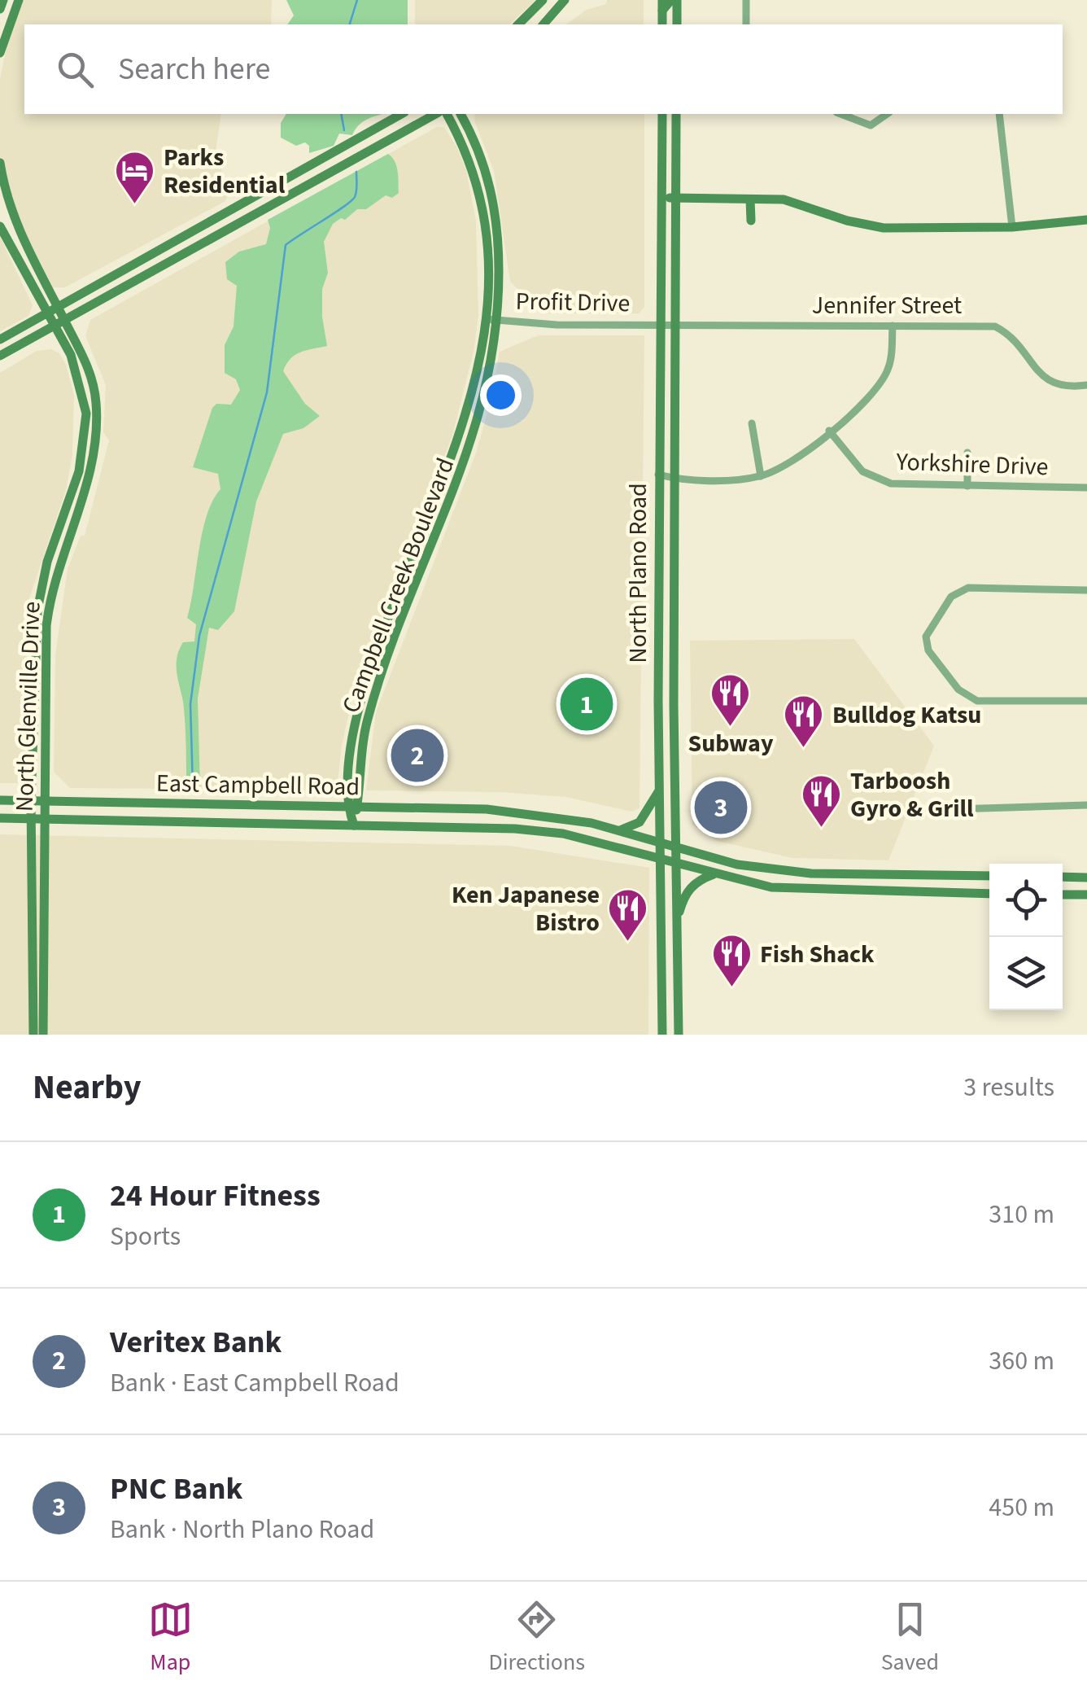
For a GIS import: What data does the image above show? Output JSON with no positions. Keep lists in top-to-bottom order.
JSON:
{
  "streets": {
    "main road": [
      "North Plano Road",
      "Campbell Creek Boulevard",
      "North Glenville Drive",
      "East Campbell Road"
    ],
    "street": ["Profit Drive", "Jennifer Street", "Yorkshire Drive"]
  },
  "crossings": [
    ["Profit Drive", "Jennifer Street"],
    ["Profit Drive", "North Plano Road"],
    ["Profit Drive", "Campbell Creek Boulevard"],
    ["Jennifer Street", "North Plano Road"],
    ["North Plano Road", "East Campbell Road"],
    ["Campbell Creek Boulevard", "East Campbell Road"],
    ["North Glenville Drive", "East Campbell Road"]
  ],
  "places": {
    "hotel": ["Parks Residential"],
    "restaurant": [
      "Subway",
      "Bulldog Katsu",
      "Tarboosh Gyro & Grill",
      "Ken Japanese Bistro",
      "Fish Shack"
    ]
  },
  "page": {
    "search": "Search here",
    "pins": ["1", "2", "3"],
    "heading": ["Nearby", "3 results"],
    "list": [
      {
        "mark": "1",
        "name": "24 Hour Fitness",
        "note": "Sports",
        "value": "310 m"
      },
      {
        "mark": "2",
        "name": "Veritex Bank",
        "note": "Bank · East Campbell Road",
        "value": "360 m"
      },
      {
        "mark": "3",
        "name": "PNC Bank",
        "note": "Bank · North Plano Road",
        "value": "450 m"
      }
    ],
    "nav": ["Map", "Directions", "Saved"]
  }
}
